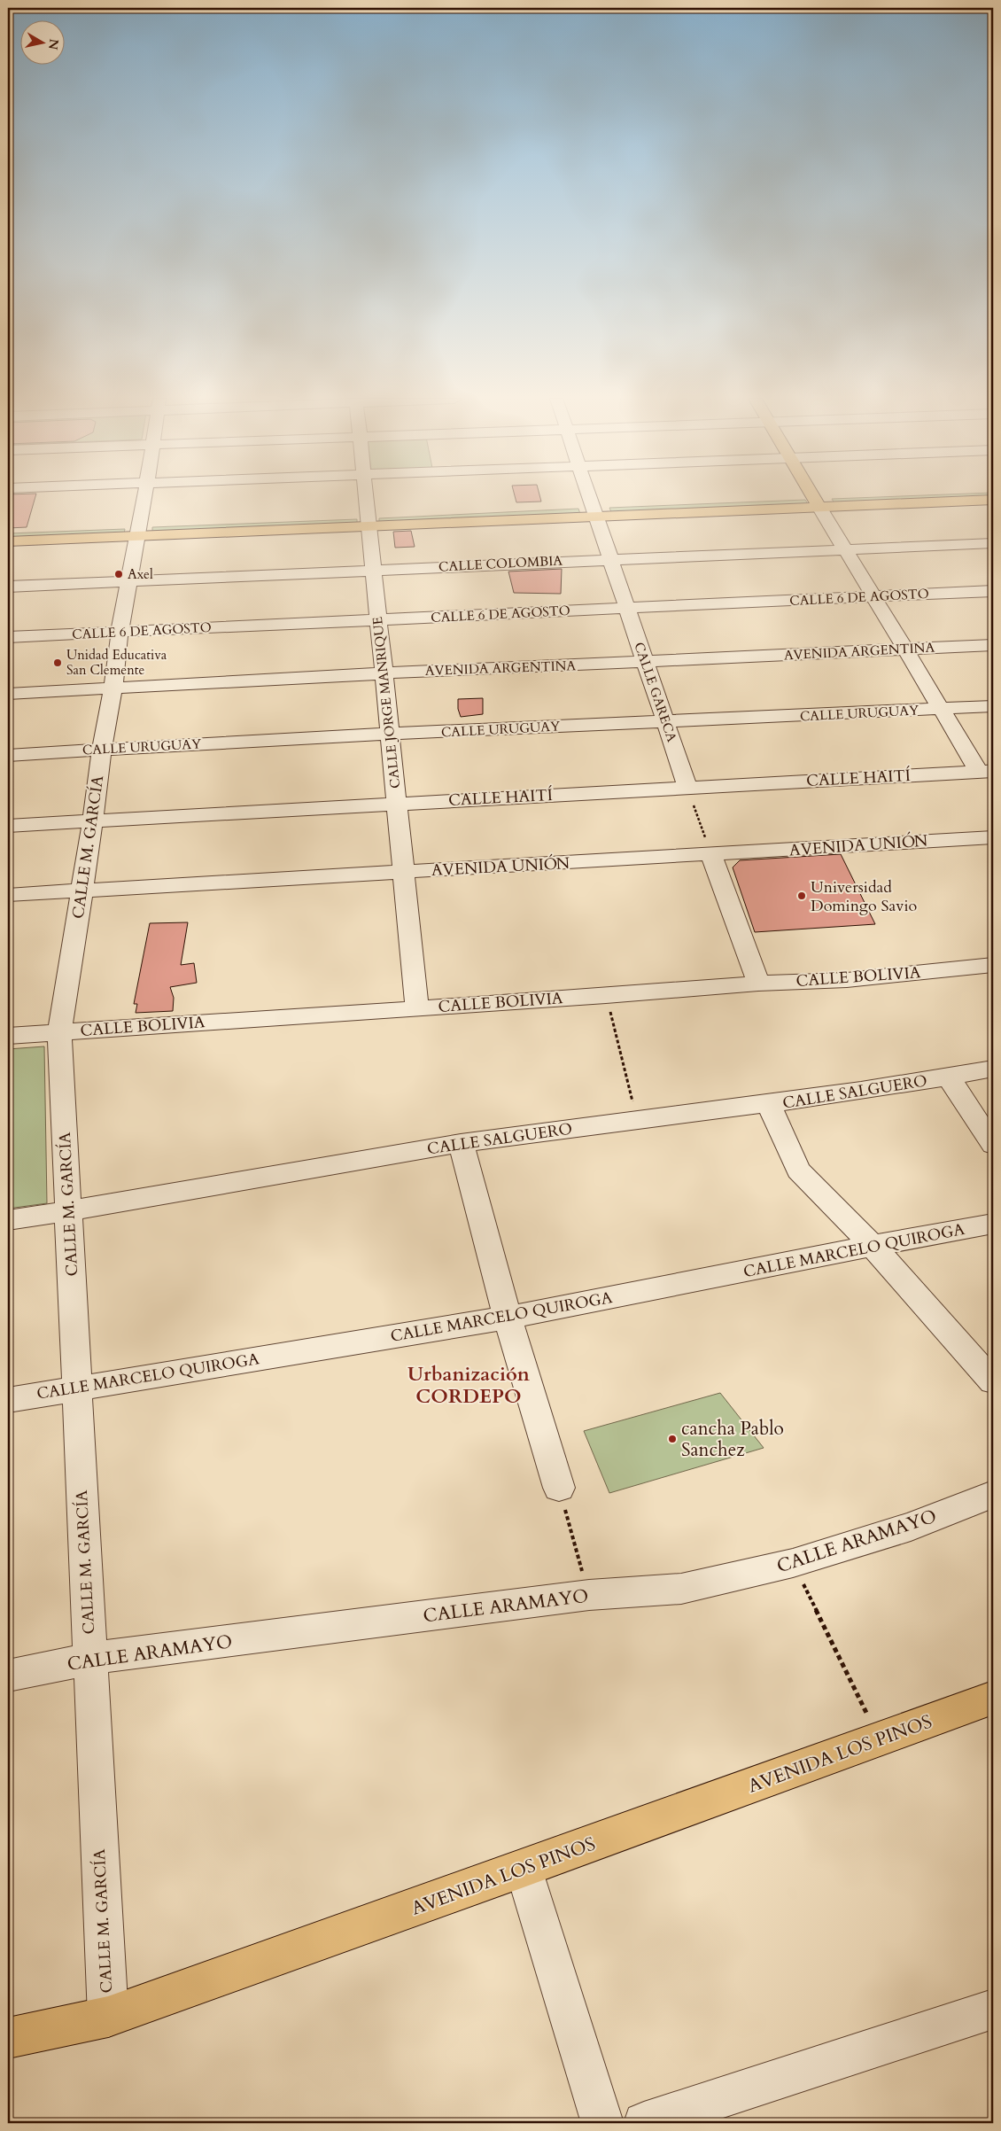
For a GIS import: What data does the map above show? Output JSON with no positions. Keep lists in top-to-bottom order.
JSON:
{
  "streets": {
    "main road": ["AVENIDA LOS PINOS"],
    "street": [
      "CALLE COLOMBIA",
      "CALLE 6 DE AGOSTO",
      "AVENIDA ARGENTINA",
      "CALLE GARECA",
      "CALLE JORGE MANRIQUE",
      "CALLE URUGUAY",
      "CALLE HAITÍ",
      "AVENIDA UNIÓN",
      "CALLE M. GARCÍA",
      "CALLE BOLIVIA",
      "CALLE SALGUERO",
      "CALLE MARCELO QUIROGA",
      "CALLE ARAMAYO"
    ]
  },
  "crossings": [
    ["CALLE COLOMBIA", "CALLE GARECA"],
    ["CALLE COLOMBIA", "CALLE JORGE MANRIQUE"],
    ["CALLE COLOMBIA", "CALLE M. GARCÍA"],
    ["CALLE 6 DE AGOSTO", "CALLE GARECA"],
    ["CALLE 6 DE AGOSTO", "CALLE JORGE MANRIQUE"],
    ["CALLE 6 DE AGOSTO", "CALLE M. GARCÍA"],
    ["AVENIDA ARGENTINA", "CALLE GARECA"],
    ["AVENIDA ARGENTINA", "CALLE JORGE MANRIQUE"],
    ["AVENIDA ARGENTINA", "CALLE M. GARCÍA"],
    ["CALLE GARECA", "CALLE URUGUAY"],
    ["CALLE GARECA", "CALLE HAITÍ"],
    ["CALLE JORGE MANRIQUE", "CALLE URUGUAY"],
    ["CALLE JORGE MANRIQUE", "CALLE HAITÍ"],
    ["CALLE JORGE MANRIQUE", "AVENIDA UNIÓN"],
    ["CALLE JORGE MANRIQUE", "CALLE BOLIVIA"],
    ["CALLE URUGUAY", "CALLE M. GARCÍA"],
    ["CALLE HAITÍ", "CALLE M. GARCÍA"],
    ["AVENIDA UNIÓN", "CALLE M. GARCÍA"],
    ["CALLE M. GARCÍA", "CALLE BOLIVIA"],
    ["CALLE M. GARCÍA", "CALLE SALGUERO"],
    ["CALLE M. GARCÍA", "CALLE MARCELO QUIROGA"],
    ["CALLE M. GARCÍA", "CALLE ARAMAYO"],
    ["CALLE M. GARCÍA", "AVENIDA LOS PINOS"]
  ],
  "districts": ["Urbanización CORDEPO"],
  "places": [
    "Axel",
    "Unidad Educativa San Clemente",
    "Universidad Domingo Savio",
    "cancha Pablo Sanchez"
  ],
  "north": "right"
}
